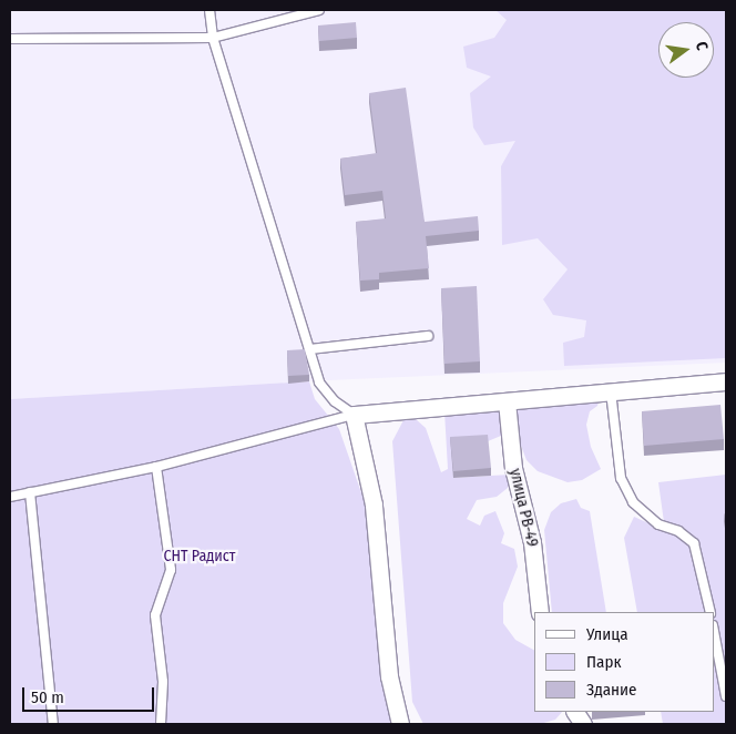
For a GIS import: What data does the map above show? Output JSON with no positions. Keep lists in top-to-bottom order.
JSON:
{
  "streets": {
    "street": ["улица РВ-49"]
  },
  "parks": ["СНТ Радист"],
  "legend": ["Улица", "Парк", "Здание"],
  "scale_bar": "50 m",
  "north": "right"
}
